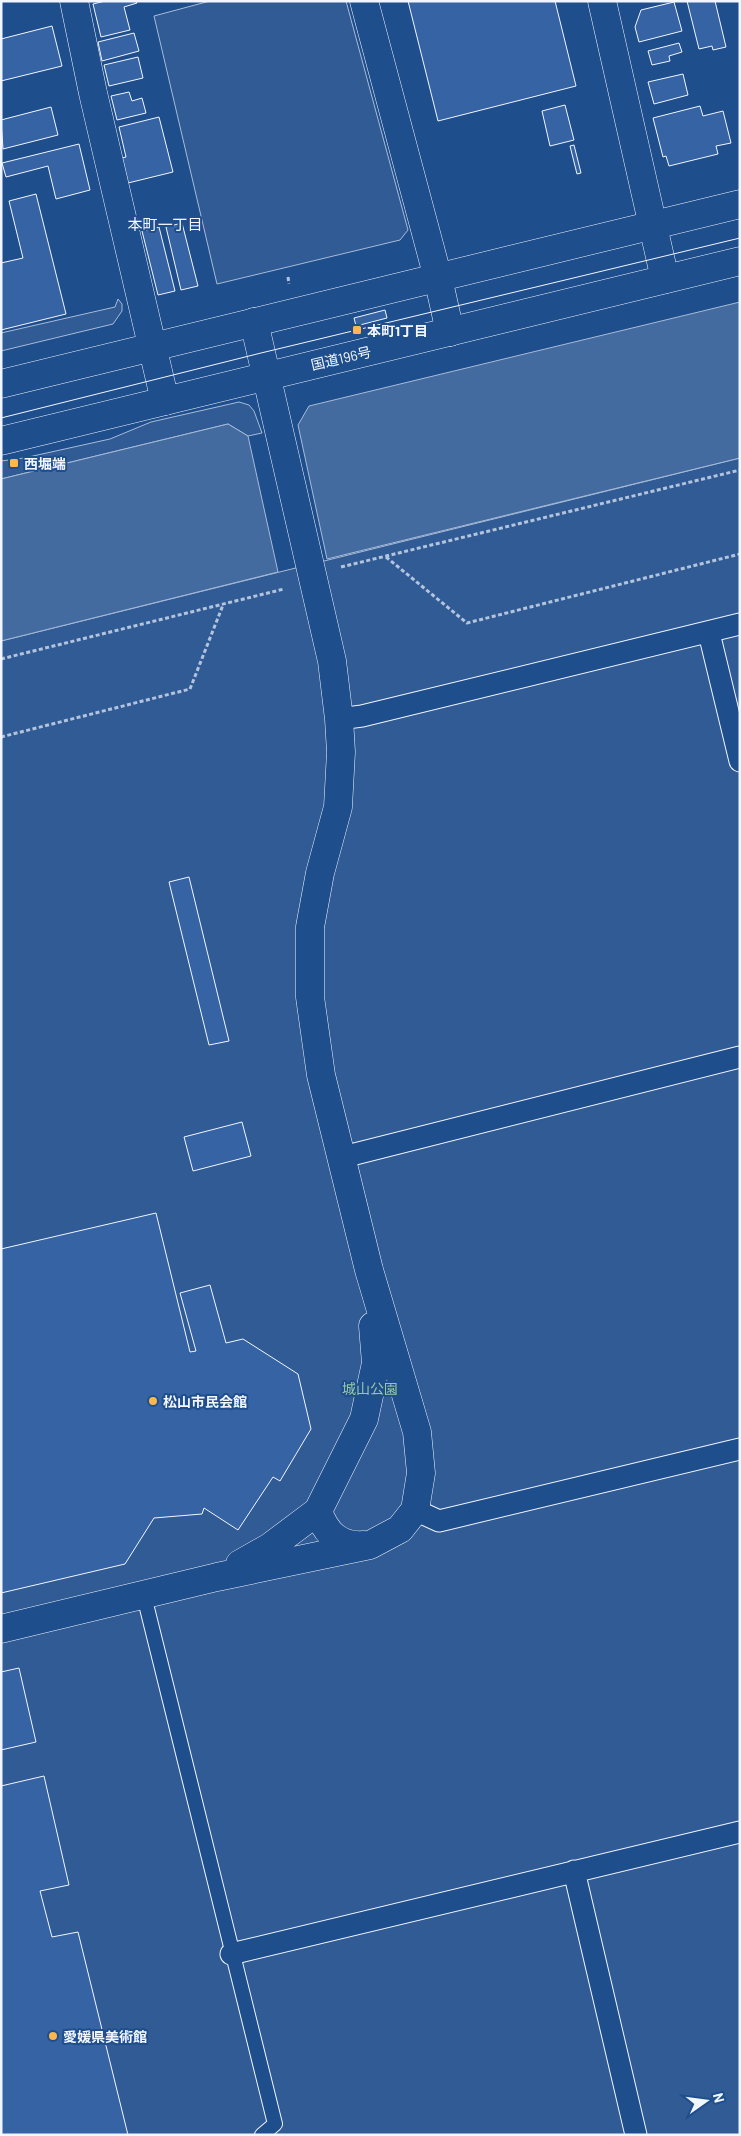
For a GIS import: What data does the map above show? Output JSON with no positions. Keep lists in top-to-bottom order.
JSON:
{
  "streets": {
    "main road": ["国道196号"]
  },
  "districts": ["本町一丁目"],
  "parks": ["城山公園"],
  "places": {
    "transit": ["本町1丁目", "西堀端"],
    "other": ["松山市民会館", "愛媛県美術館"]
  },
  "north": "right"
}
